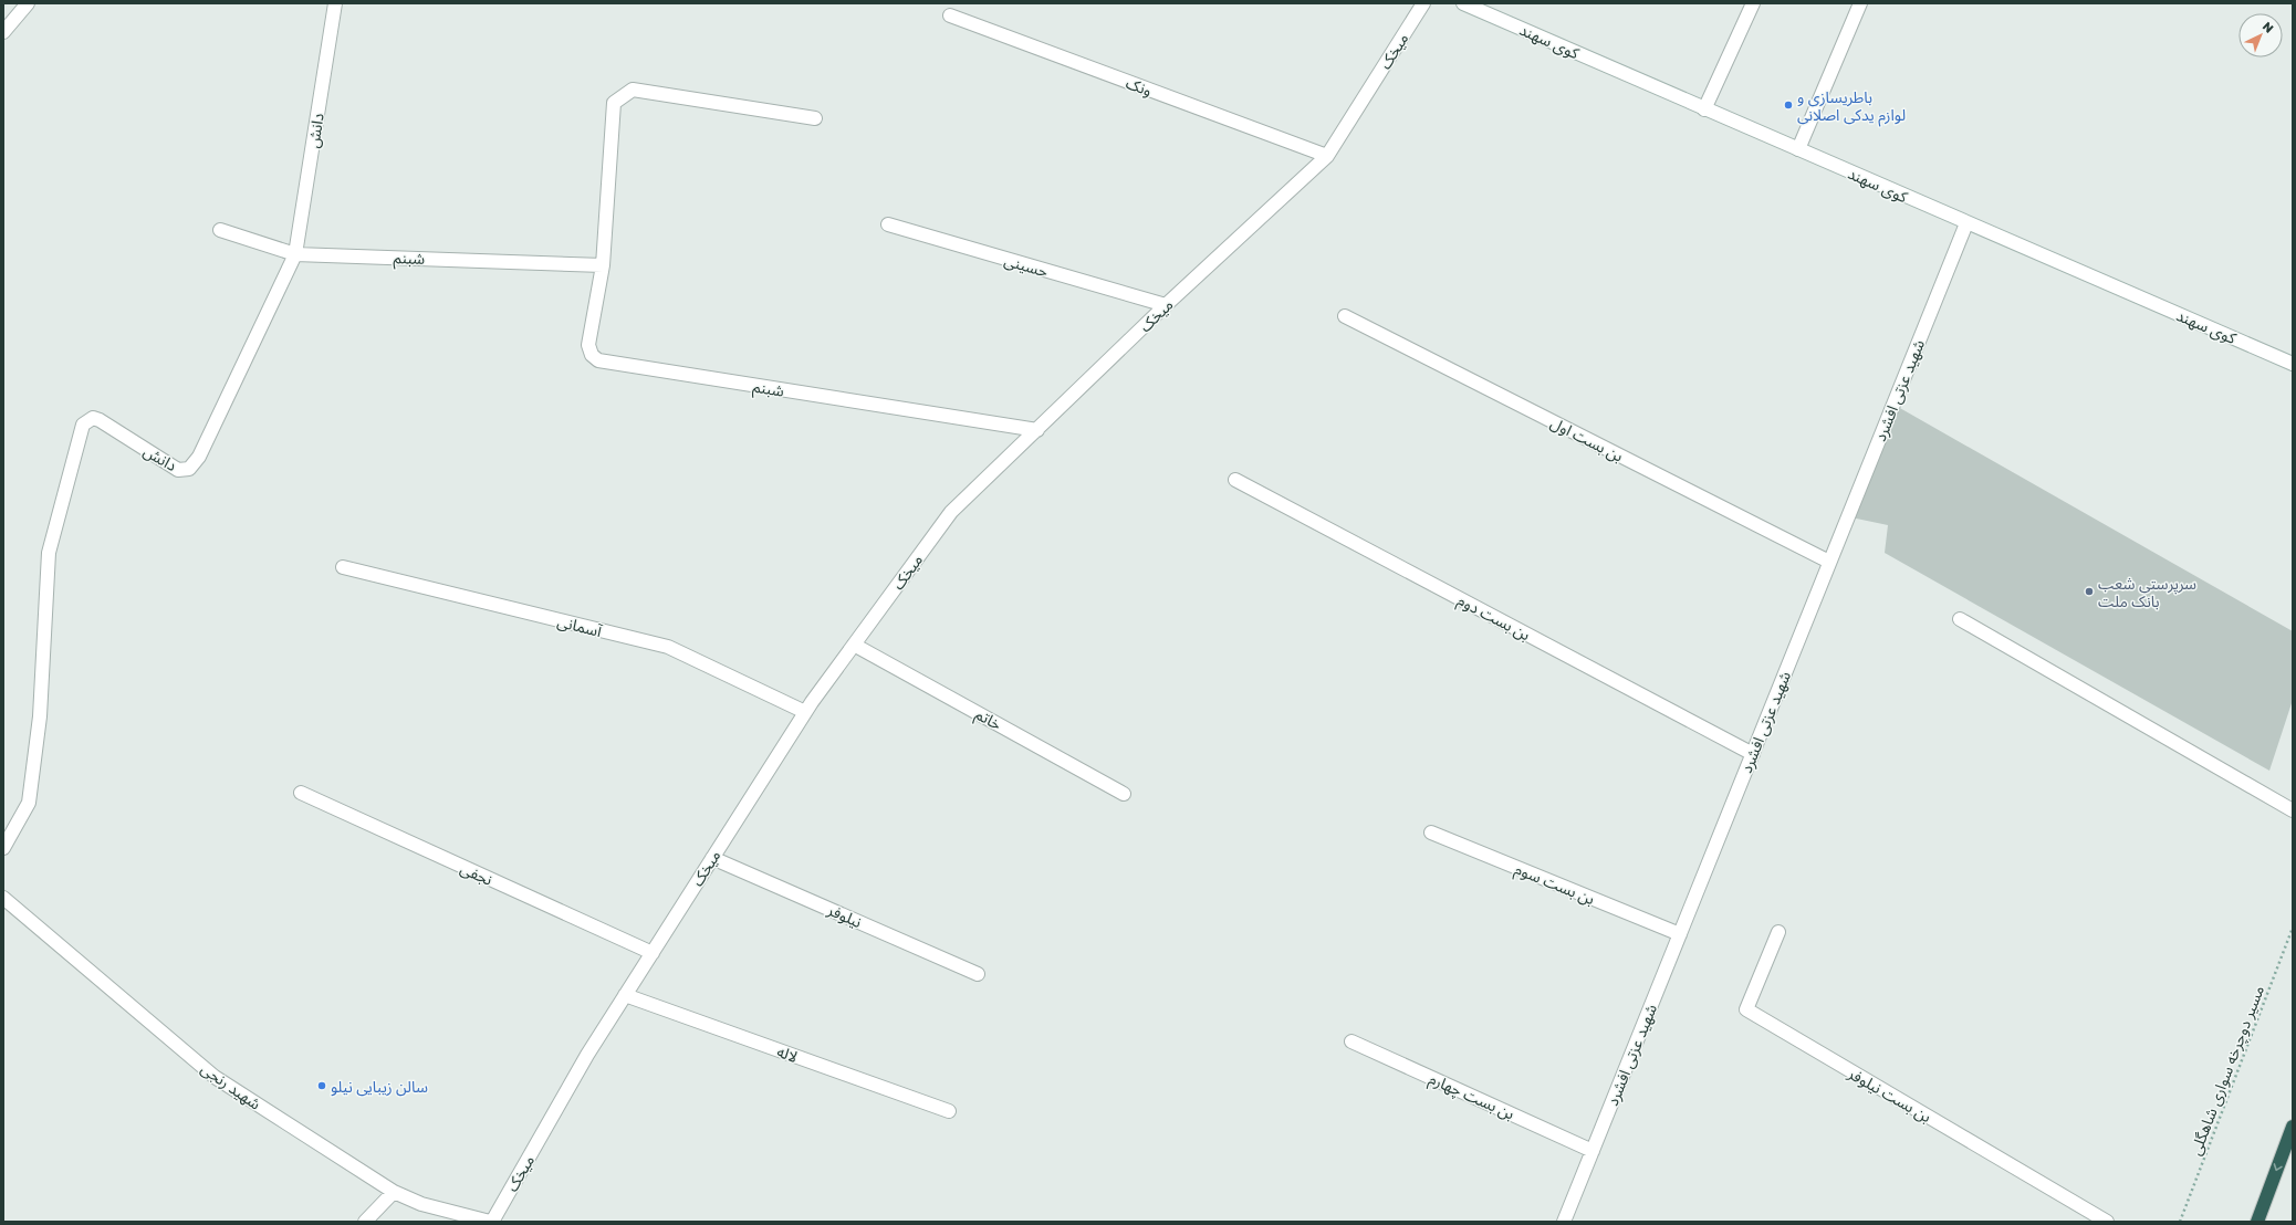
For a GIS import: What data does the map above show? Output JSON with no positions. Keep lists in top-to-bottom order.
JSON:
{
  "streets": {
    "street": [
      "کوی سهند",
      "میخک",
      "ونک",
      "دانش",
      "شبنم",
      "حسینی",
      "شهید عزتی افشرد",
      "بن بست اول",
      "بن بست دوم",
      "آسمانی",
      "خاتم",
      "نجفی",
      "بن بست سوم",
      "نیلوفر",
      "لاله",
      "شهید رنجی",
      "بن بست نیلوفر",
      "بن بست چهارم"
    ],
    "path": ["مسیر دوچرخه سواری شاهگلی"]
  },
  "crossings": [
    ["کوی سهند", "شهید عزتی افشرد"],
    ["میخک", "ونک"],
    ["میخک", "شبنم"],
    ["میخک", "حسینی"],
    ["میخک", "آسمانی"],
    ["میخک", "خاتم"],
    ["میخک", "نجفی"],
    ["میخک", "نیلوفر"],
    ["میخک", "لاله"],
    ["میخک", "شهید رنجی"],
    ["دانش", "شبنم"],
    ["شهید عزتی افشرد", "بن بست اول"],
    ["شهید عزتی افشرد", "بن بست دوم"],
    ["شهید عزتی افشرد", "بن بست سوم"],
    ["شهید عزتی افشرد", "بن بست چهارم"]
  ],
  "places": ["باطریسازی و لوازم یدکی اصلانی", "سرپرستی شعب بانک ملت", "سالن زیبایی نیلو"],
  "north": "top right"
}
